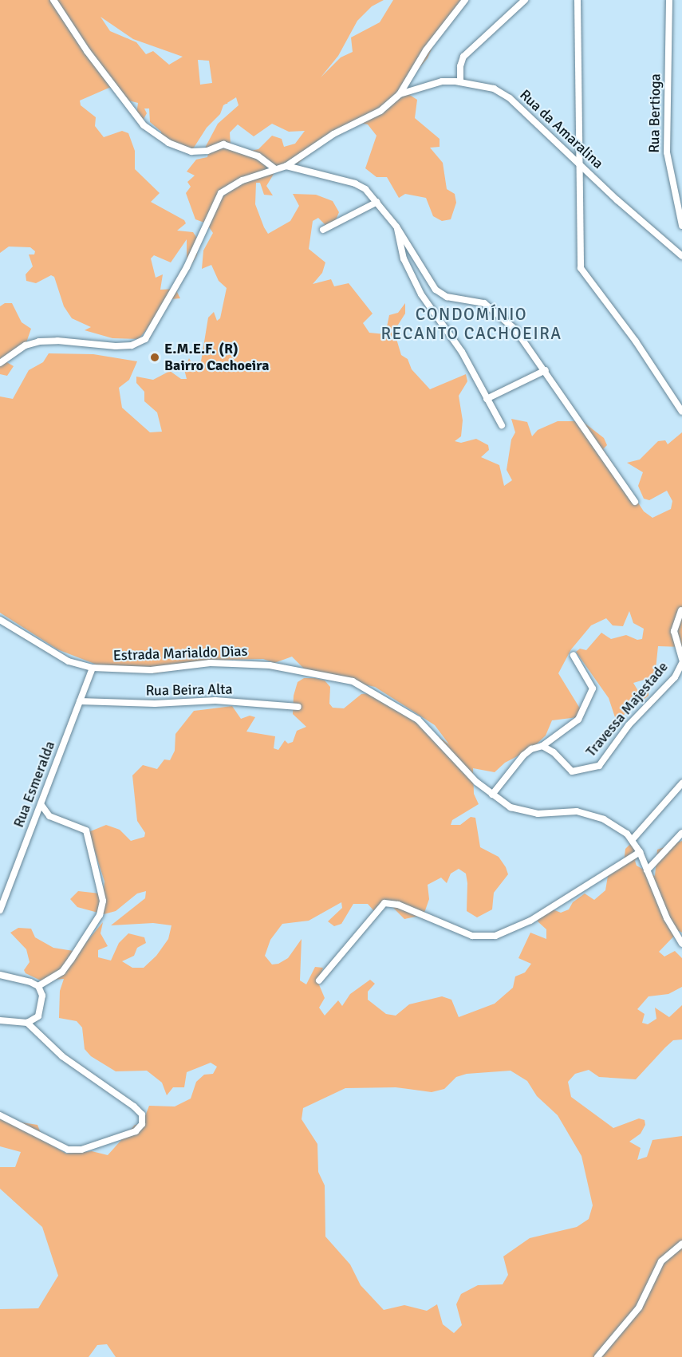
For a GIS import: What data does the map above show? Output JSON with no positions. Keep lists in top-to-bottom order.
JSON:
{
  "streets": {
    "street": [
      "Rua Bertioga",
      "Rua da Amaralina",
      "Estrada Marialdo Dias",
      "Rua Beira Alta",
      "Travessa Majestade",
      "Rua Esmeralda"
    ]
  },
  "crossings": [
    ["Estrada Marialdo Dias", "Rua Esmeralda"],
    ["Rua Beira Alta", "Rua Esmeralda"]
  ],
  "districts": ["CONDOMÍNIO RECANTO CACHOEIRA"],
  "places": ["E.M.E.F. (R) Bairro Cachoeira"]
}
